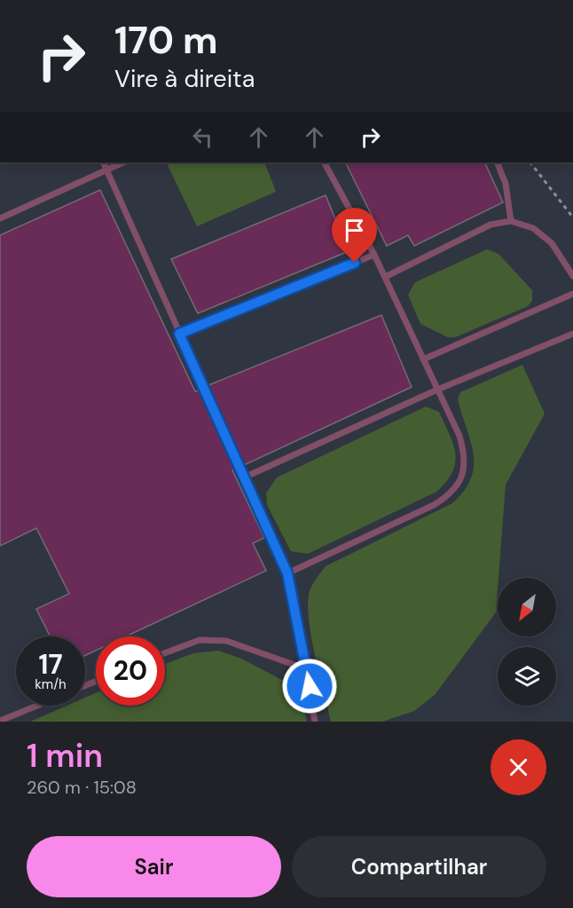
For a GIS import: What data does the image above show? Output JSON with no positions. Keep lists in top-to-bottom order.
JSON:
{
  "north": "bottom left",
  "page": {
    "turn": ["170 m", "Vire à direita"],
    "speed": "17 km/h",
    "limit": "20",
    "heading": ["1 min", "260 m · 15:08"],
    "buttons": ["Sair", "Compartilhar"]
  }
}
